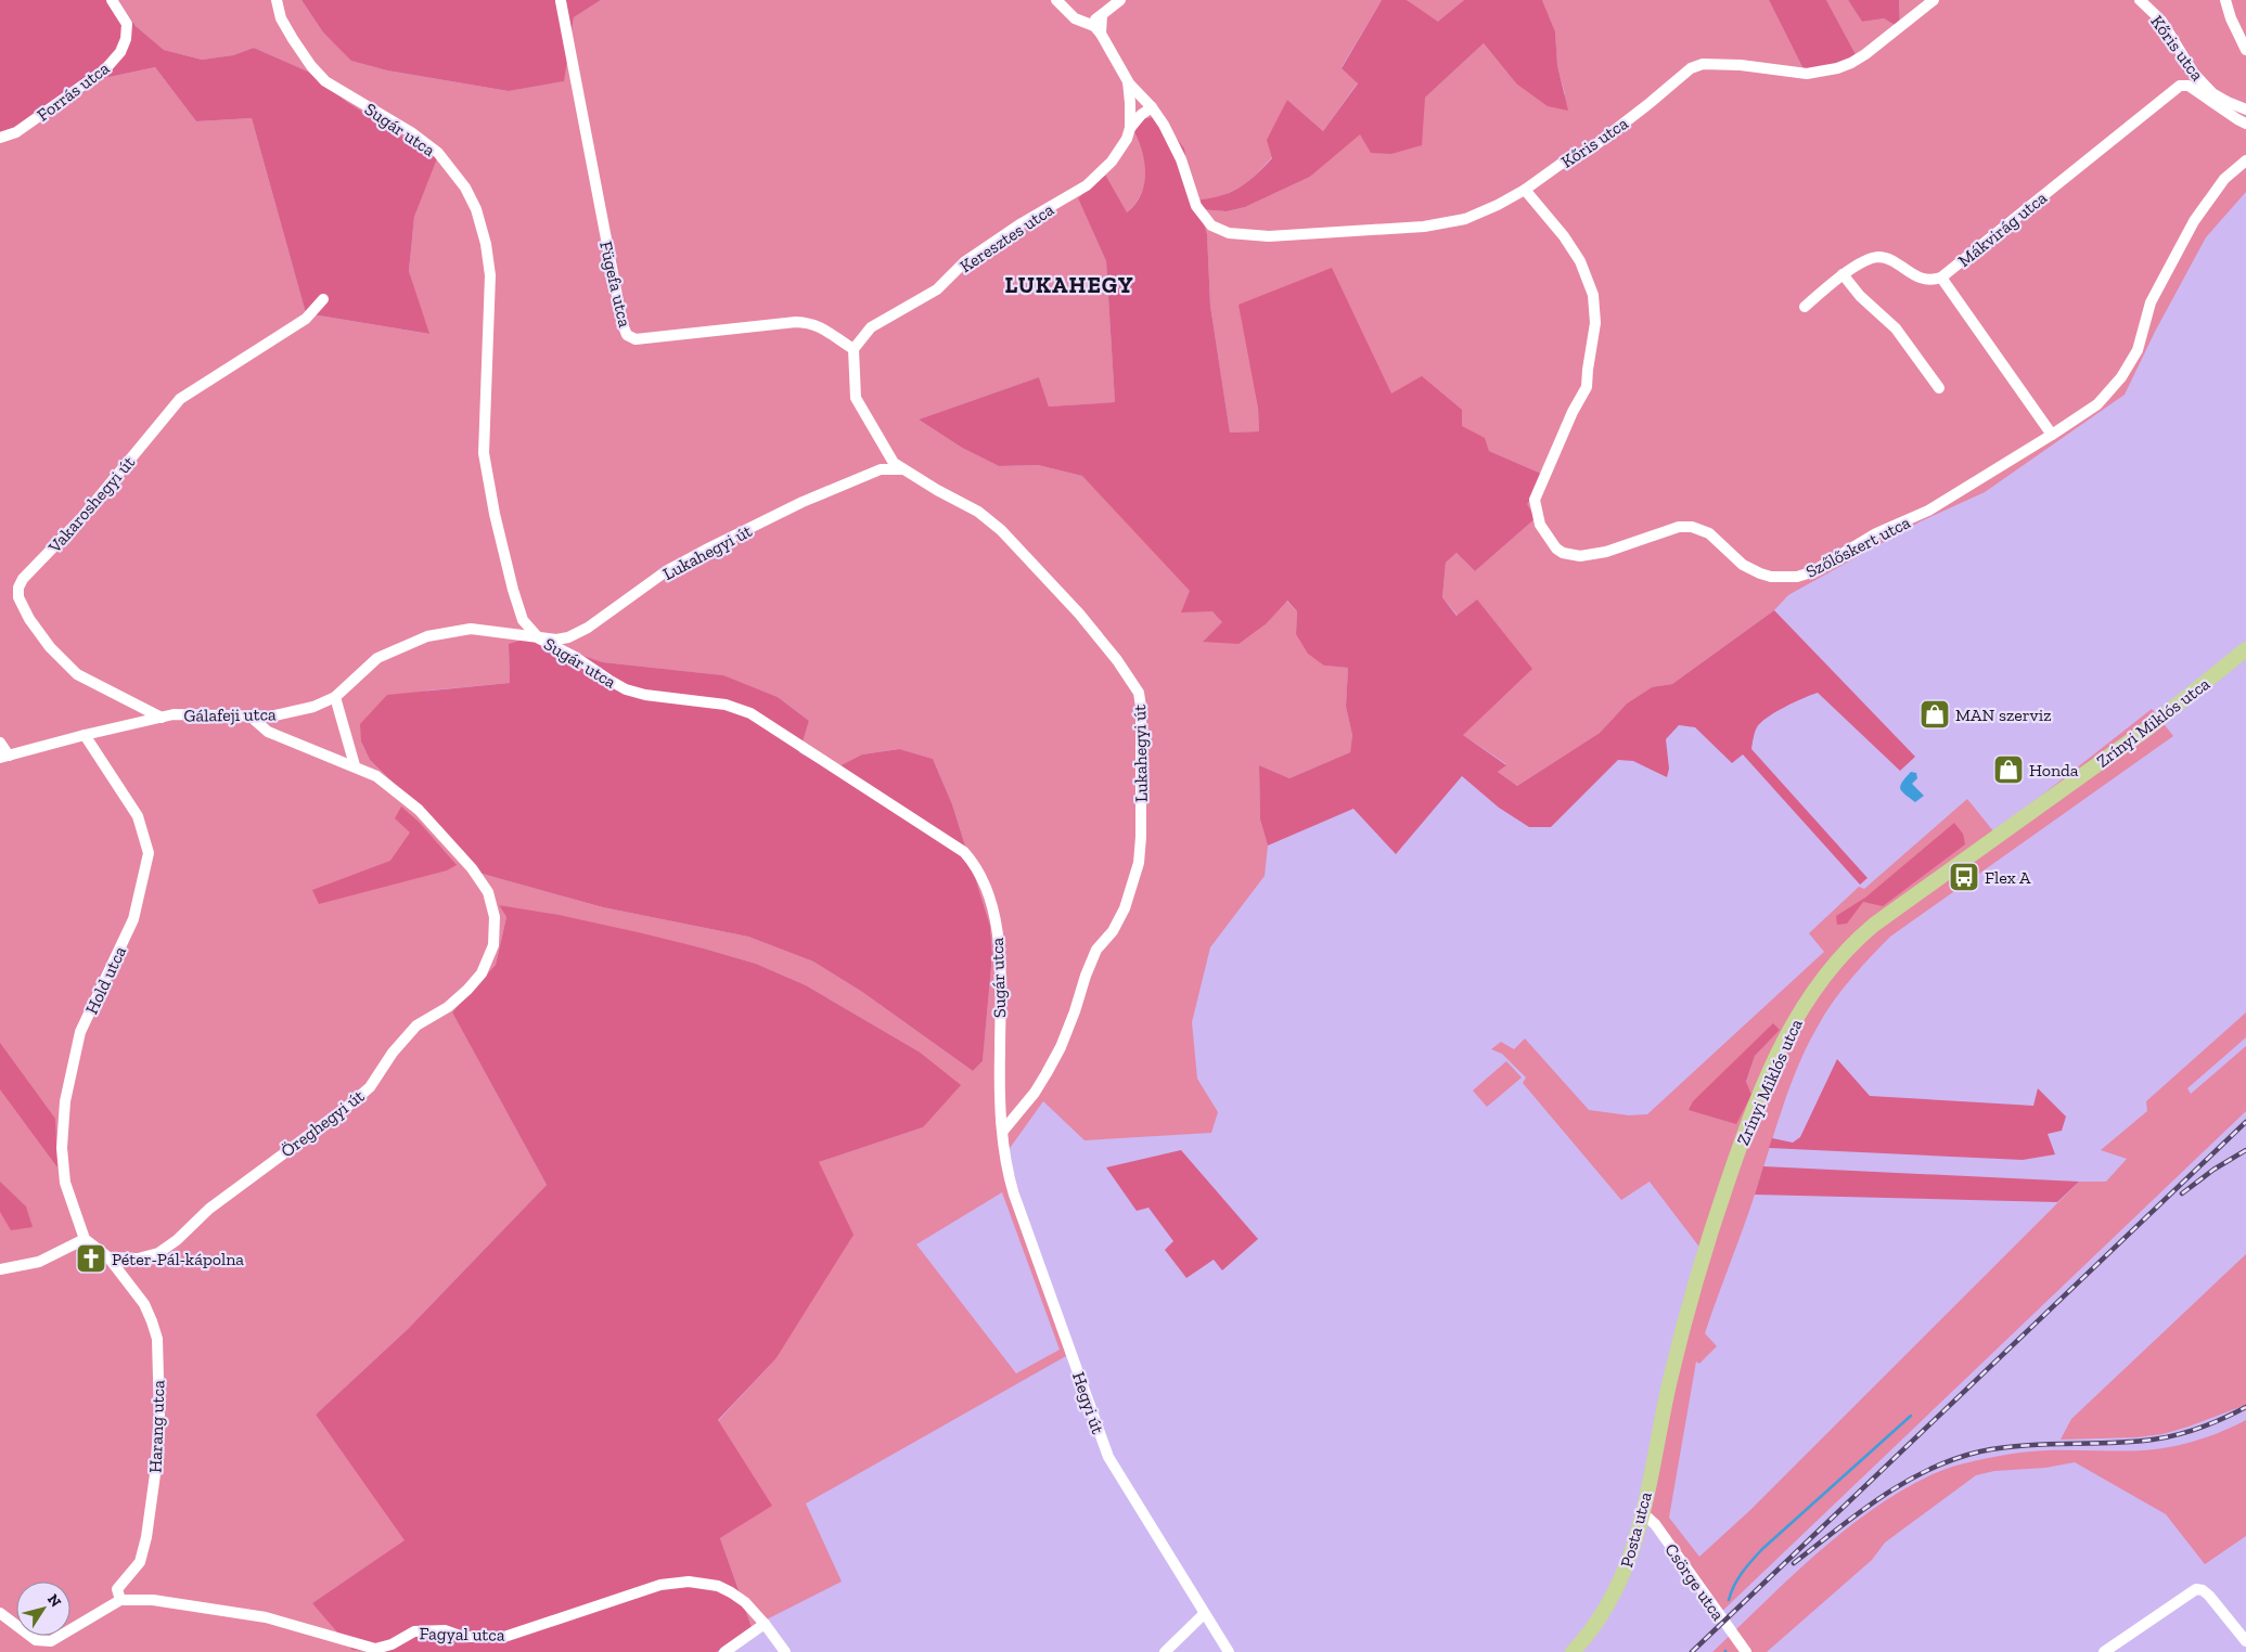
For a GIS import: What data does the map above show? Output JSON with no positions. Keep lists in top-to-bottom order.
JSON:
{
  "streets": {
    "main road": ["Zrínyi Miklós utca", "Posta utca"],
    "street": [
      "Kőris utca",
      "Forrás utca",
      "Sugár utca",
      "Mákvirág utca",
      "Keresztes utca",
      "Fügefa utca",
      "Vakaroshegyi út",
      "Szőlőskert utca",
      "Lukahegyi út",
      "Gálafeji utca",
      "Hold utca",
      "Öreghegyi út",
      "Hegyi út",
      "Harang utca",
      "Csörge utca",
      "Fagyal utca"
    ]
  },
  "crossings": [
    ["Kőris utca", "Szőlőskert utca"],
    ["Sugár utca", "Lukahegyi út"],
    ["Sugár utca", "Gálafeji utca"],
    ["Sugár utca", "Hegyi út"],
    ["Keresztes utca", "Fügefa utca"],
    ["Vakaroshegyi út", "Gálafeji utca"],
    ["Lukahegyi út", "Gálafeji utca"],
    ["Lukahegyi út", "Hegyi út"],
    ["Gálafeji utca", "Hold utca"],
    ["Gálafeji utca", "Öreghegyi út"],
    ["Zrínyi Miklós utca", "Posta utca"],
    ["Öreghegyi út", "Harang utca"],
    ["Harang utca", "Fagyal utca"],
    ["Posta utca", "Csörge utca"]
  ],
  "districts": ["LUKAHEGY"],
  "places": {
    "shop": ["MAN szerviz", "Honda"],
    "bus stop": ["Flex A"],
    "church": ["Péter-Pál-kápolna"]
  },
  "north": "top right"
}
